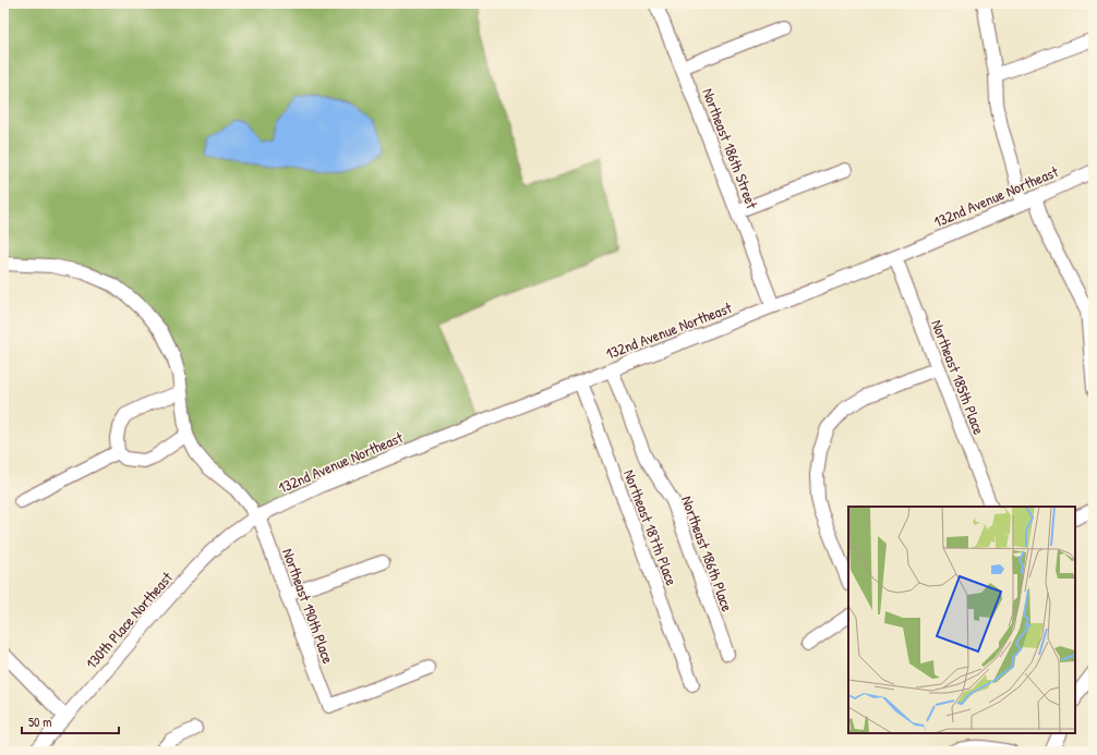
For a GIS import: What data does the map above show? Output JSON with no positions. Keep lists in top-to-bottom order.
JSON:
{
  "streets": {
    "street": [
      "Northeast 186th Street",
      "132nd Avenue Northeast",
      "Northeast 185th Place",
      "Northeast 187th Place",
      "Northeast 186th Place",
      "Northeast 190th Place",
      "130th Place Northeast"
    ]
  },
  "crossings": [
    ["Northeast 186th Street", "132nd Avenue Northeast"],
    ["132nd Avenue Northeast", "Northeast 185th Place"],
    ["132nd Avenue Northeast", "Northeast 187th Place"],
    ["132nd Avenue Northeast", "Northeast 186th Place"],
    ["132nd Avenue Northeast", "Northeast 190th Place"],
    ["132nd Avenue Northeast", "130th Place Northeast"],
    ["Northeast 190th Place", "130th Place Northeast"]
  ],
  "scale_bar": "50 m"
}
